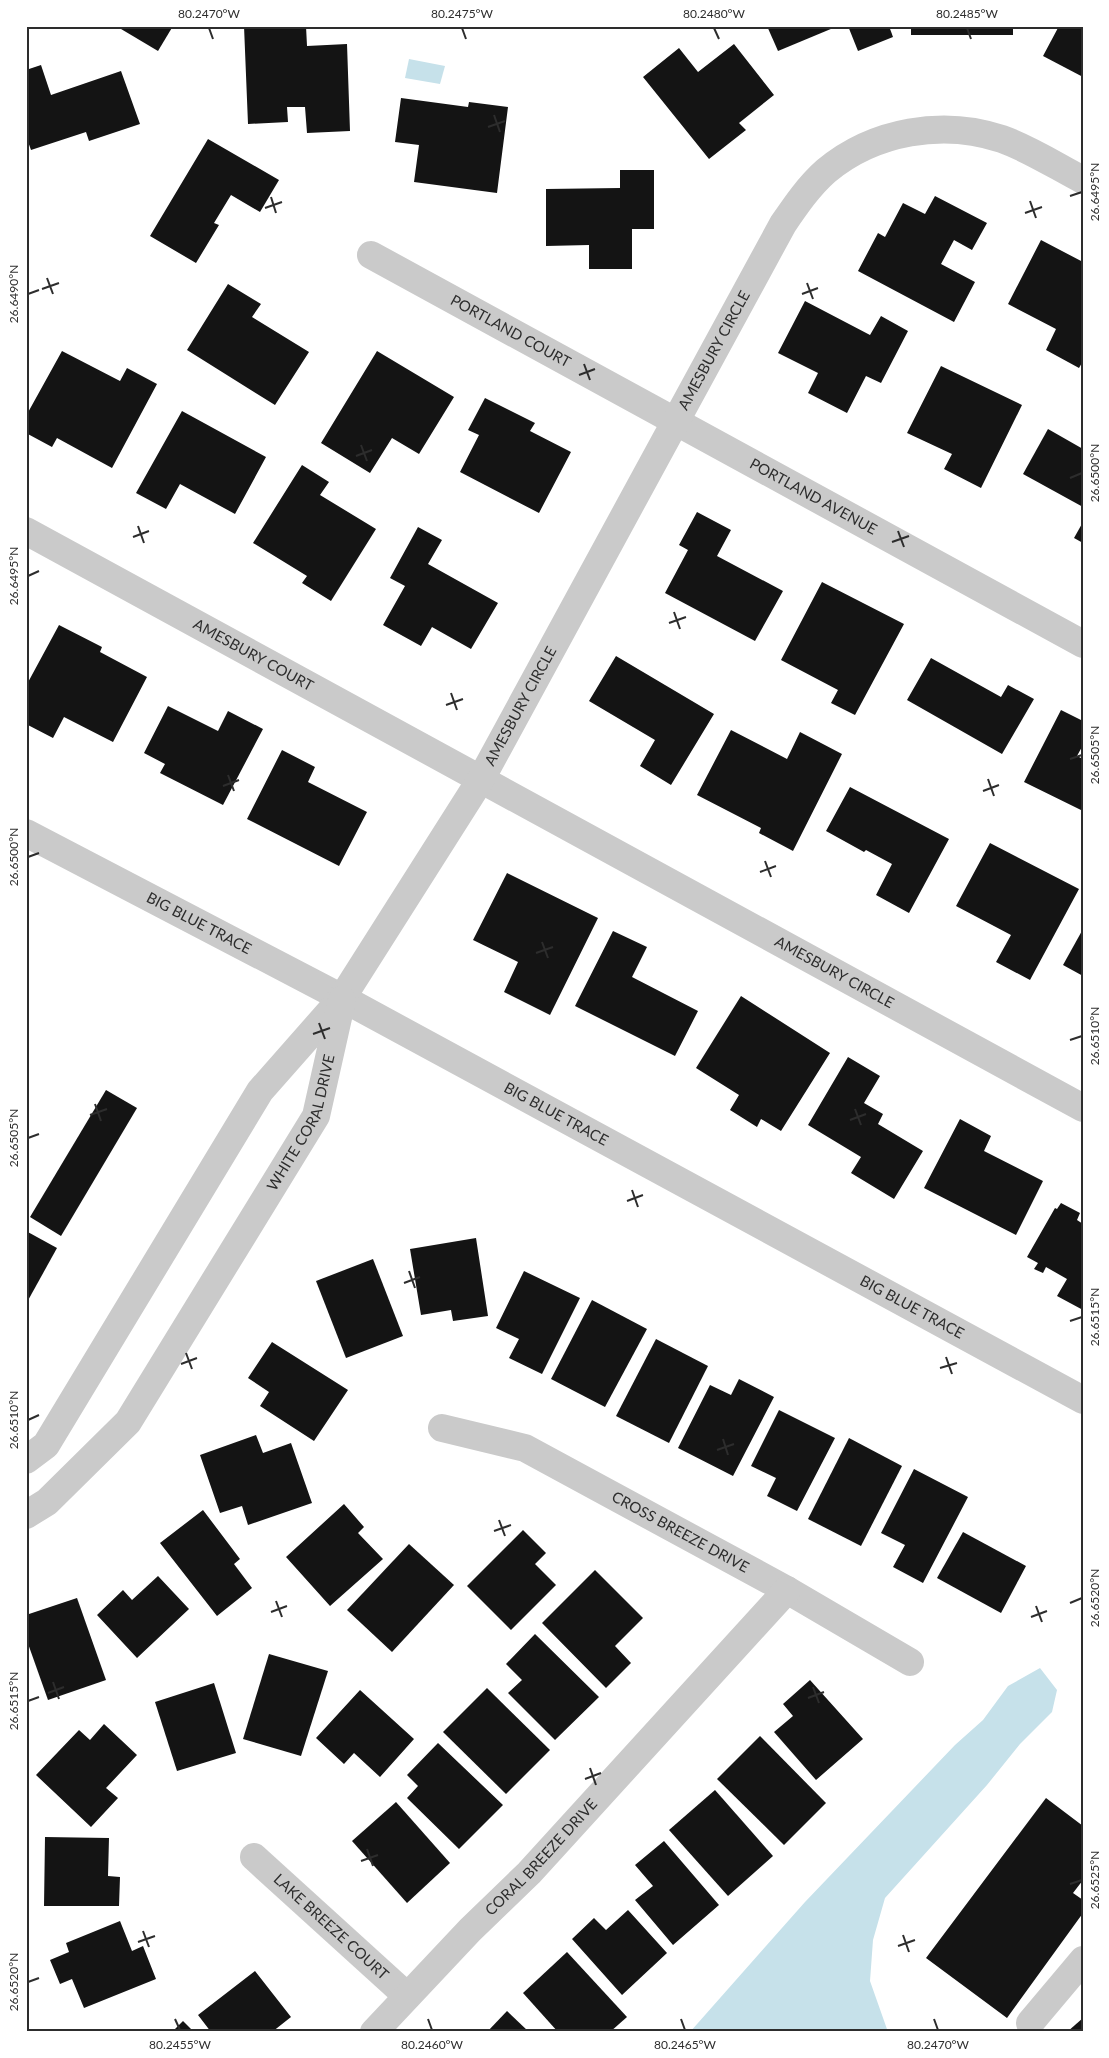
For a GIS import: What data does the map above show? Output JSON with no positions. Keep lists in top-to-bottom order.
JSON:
{
  "streets": {
    "street": [
      "PORTLAND COURT",
      "AMESBURY CIRCLE",
      "PORTLAND AVENUE",
      "AMESBURY COURT",
      "BIG BLUE TRACE",
      "WHITE CORAL DRIVE",
      "CROSS BREEZE DRIVE",
      "CORAL BREEZE DRIVE",
      "LAKE BREEZE COURT"
    ]
  },
  "crossings": [
    ["PORTLAND COURT", "AMESBURY CIRCLE"],
    ["PORTLAND COURT", "PORTLAND AVENUE"],
    ["AMESBURY CIRCLE", "PORTLAND AVENUE"],
    ["AMESBURY CIRCLE", "AMESBURY COURT"],
    ["AMESBURY CIRCLE", "BIG BLUE TRACE"],
    ["AMESBURY CIRCLE", "WHITE CORAL DRIVE"],
    ["BIG BLUE TRACE", "WHITE CORAL DRIVE"],
    ["CROSS BREEZE DRIVE", "CORAL BREEZE DRIVE"],
    ["CORAL BREEZE DRIVE", "LAKE BREEZE COURT"]
  ],
  "coordinates": [
    "80.2470°W",
    "80.2475°W",
    "80.2480°W",
    "80.2485°W",
    "26.6495°N",
    "26.6490°N",
    "26.6500°N",
    "26.6505°N",
    "26.6510°N",
    "26.6515°N",
    "26.6520°N",
    "26.6525°N",
    "80.2455°W",
    "80.2460°W",
    "80.2465°W"
  ]
}
